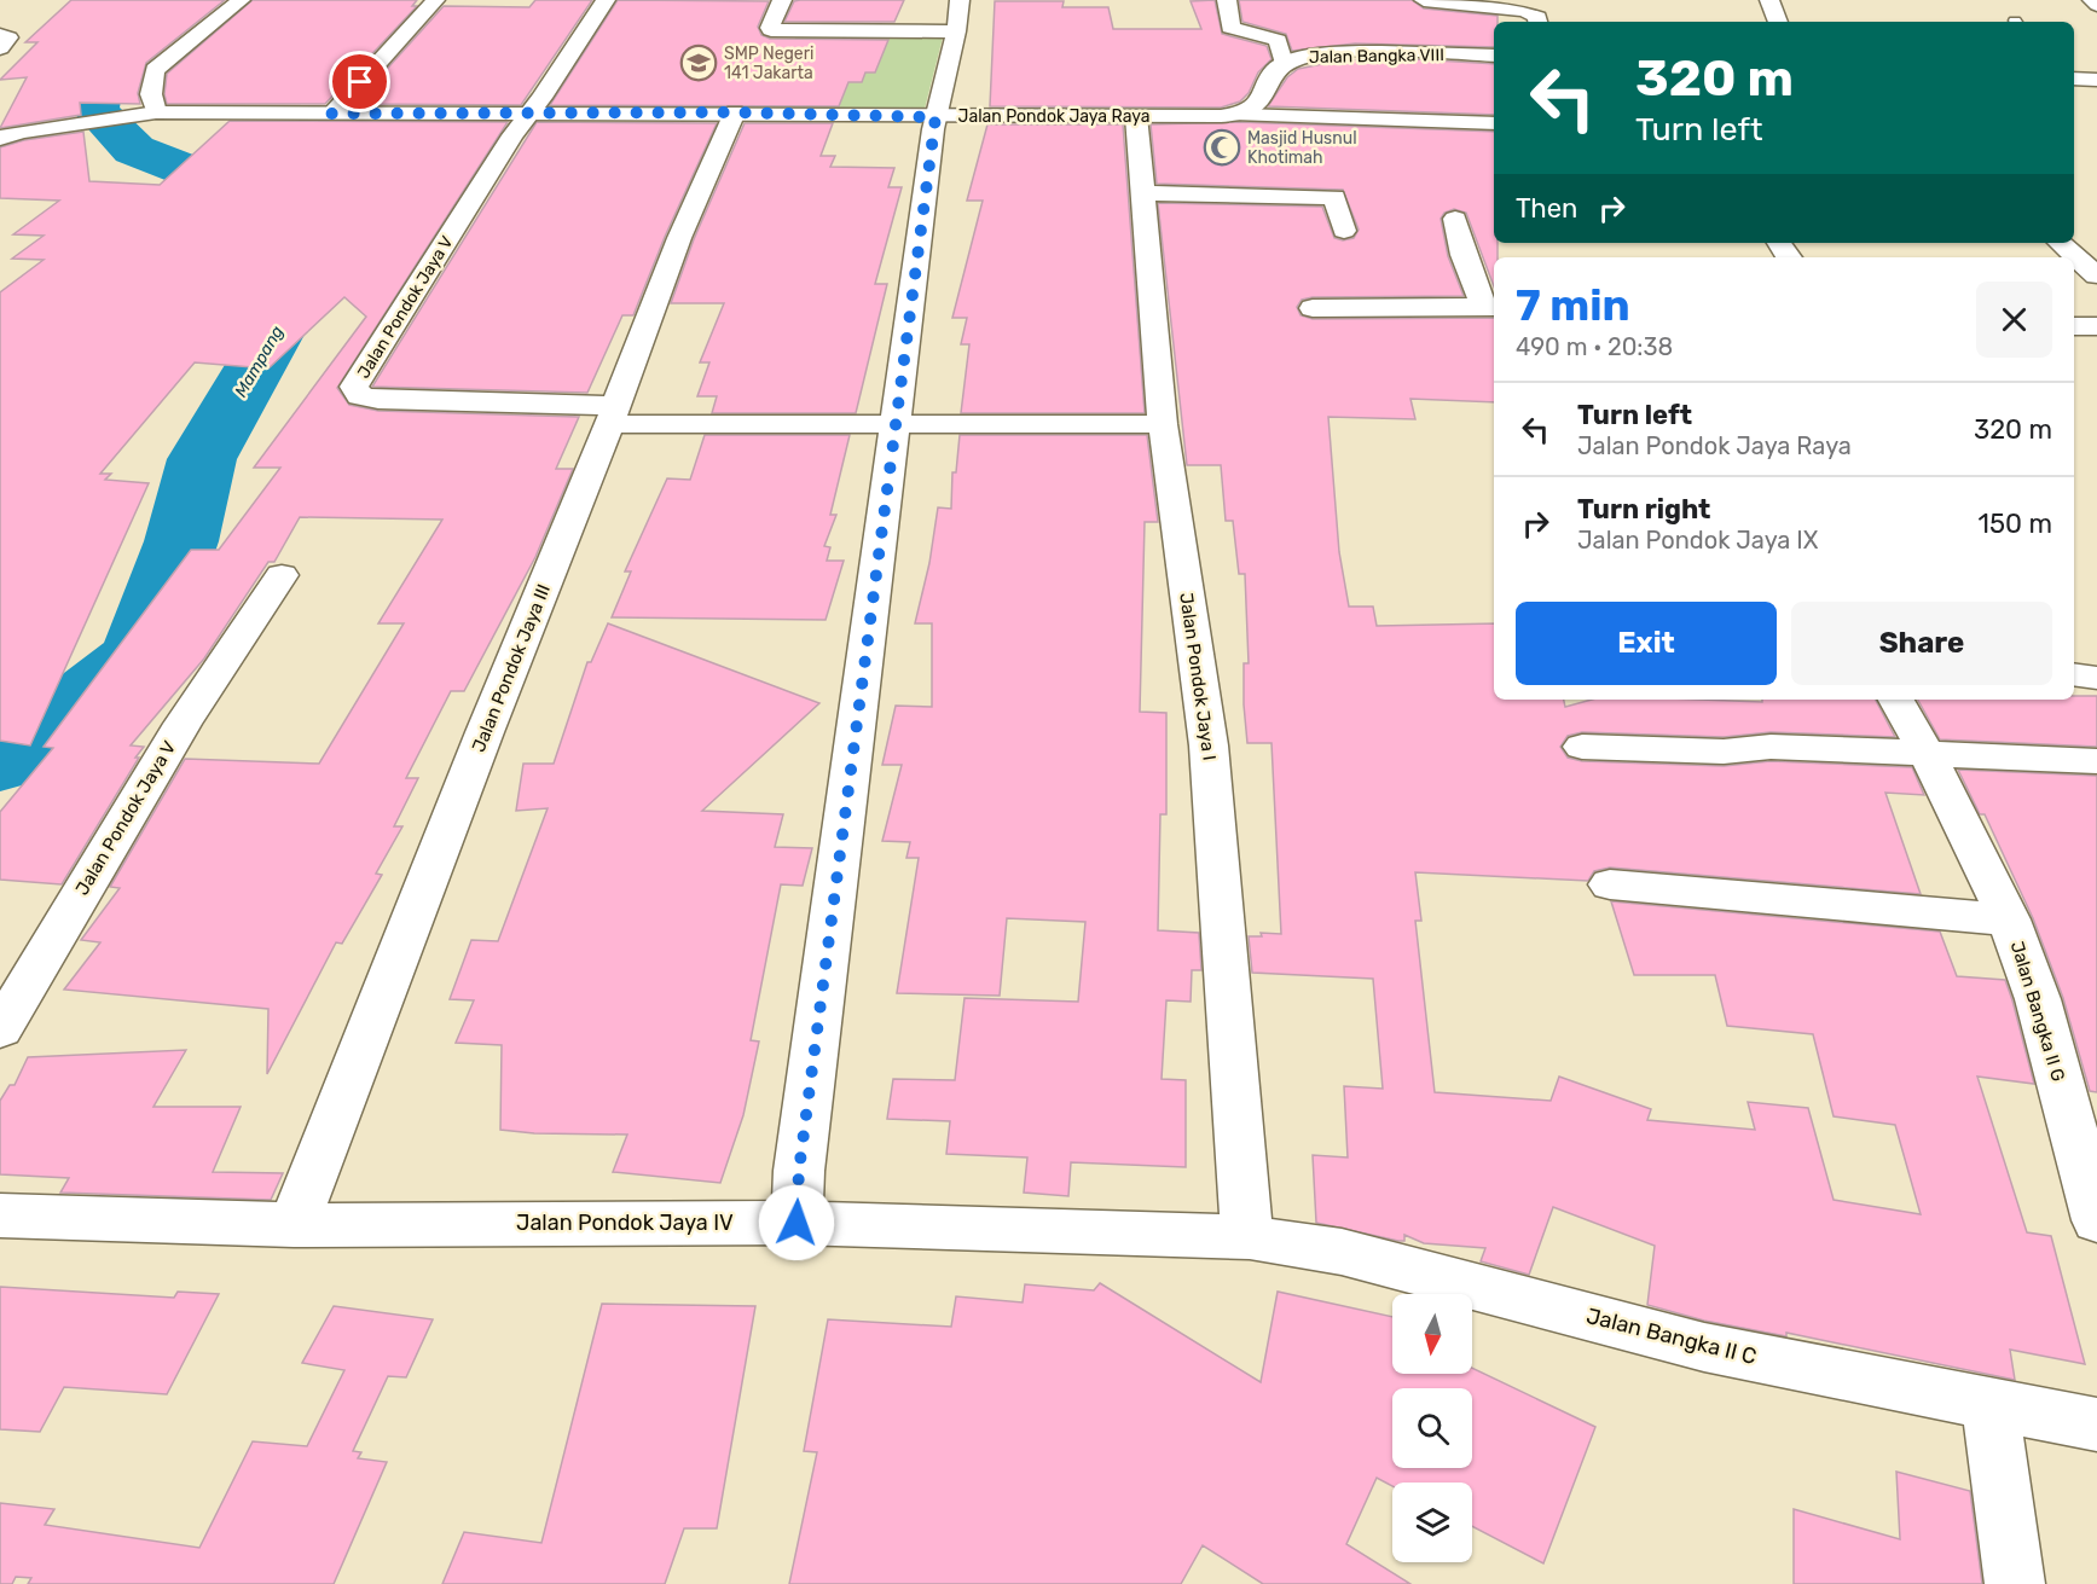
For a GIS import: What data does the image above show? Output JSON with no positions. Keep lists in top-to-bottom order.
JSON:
{
  "streets": {
    "street": [
      "Jalan Bangka VIII",
      "Jalan Pondok Jaya Raya",
      "Jalan Pondok Jaya V",
      "Jalan Pondok Jaya III",
      "Jalan Pondok Jaya I",
      "Jalan Bangka II G",
      "Jalan Pondok Jaya IV",
      "Jalan Bangka II C"
    ]
  },
  "crossings": [
    ["Jalan Bangka VIII", "Jalan Pondok Jaya Raya"],
    ["Jalan Pondok Jaya Raya", "Jalan Pondok Jaya V"],
    ["Jalan Pondok Jaya Raya", "Jalan Pondok Jaya III"],
    ["Jalan Pondok Jaya Raya", "Jalan Pondok Jaya I"],
    ["Jalan Pondok Jaya V", "Jalan Pondok Jaya III"],
    ["Jalan Pondok Jaya III", "Jalan Pondok Jaya IV"],
    ["Jalan Pondok Jaya I", "Jalan Pondok Jaya IV"],
    ["Jalan Pondok Jaya I", "Jalan Bangka II C"],
    ["Jalan Pondok Jaya IV", "Jalan Bangka II C"]
  ],
  "water": ["Mampang"],
  "places": {
    "school or university": ["SMP Negeri 141 Jakarta"],
    "mosque": ["Masjid Husnul Khotimah"]
  },
  "north": "bottom",
  "page": {
    "turn": ["320 m", "Turn left"],
    "then": "Then",
    "heading": ["7 min", "490 m · 20:38"],
    "list": [
      {
        "name": "Turn left",
        "note": "Jalan Pondok Jaya Raya",
        "value": "320 m"
      },
      {
        "name": "Turn right",
        "note": "Jalan Pondok Jaya IX",
        "value": "150 m"
      }
    ],
    "buttons": ["Exit", "Share"]
  }
}
